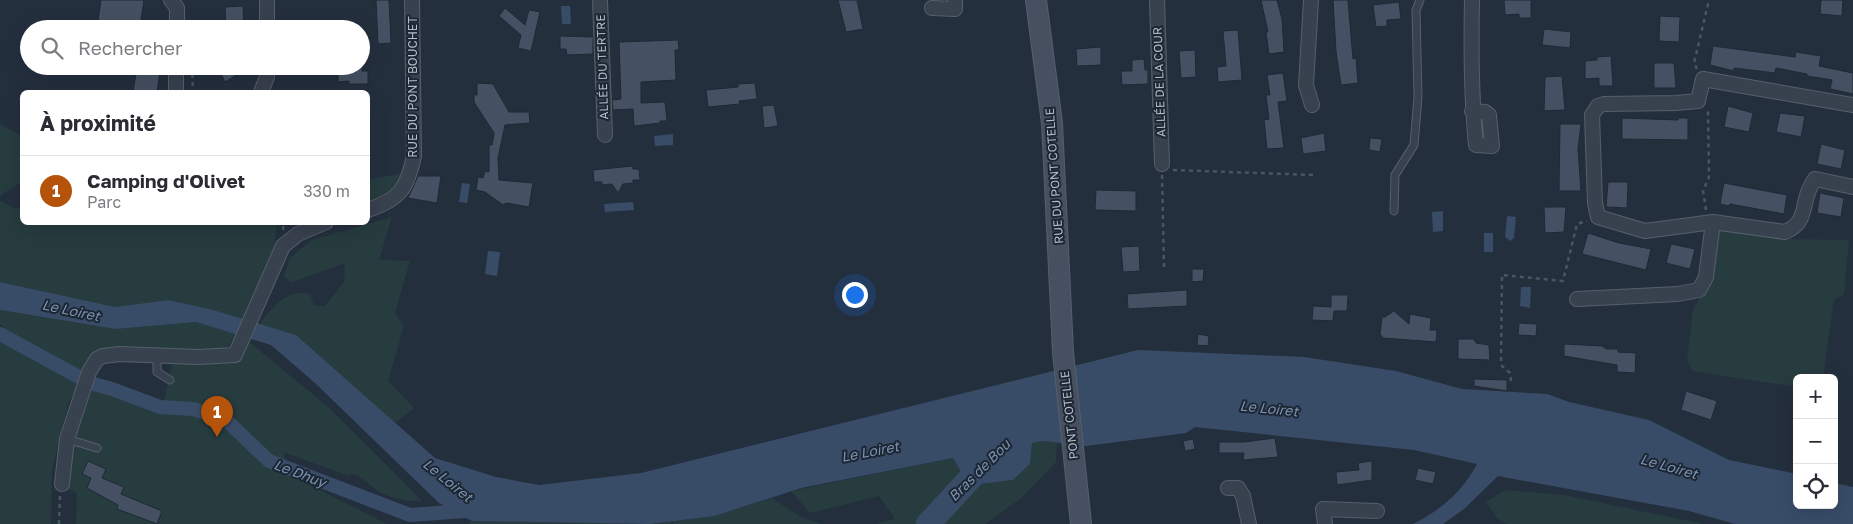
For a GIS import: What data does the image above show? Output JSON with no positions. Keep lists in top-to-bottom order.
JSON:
{
  "streets": {
    "street": [
      "ALLÉE DU TERTRE",
      "ALLÉE DE LA COUR",
      "RUE DU PONT BOUCHET",
      "RUE DU PONT COTELLE",
      "PONT COTELLE"
    ]
  },
  "crossings": [
    ["RUE DU PONT COTELLE", "PONT COTELLE"]
  ],
  "water": ["Le Loiret", "Bras de Bou", "Le Dhuy"],
  "page": {
    "search": "Rechercher",
    "heading": "À proximité",
    "list": [
      {
        "mark": "1",
        "name": "Camping d'Olivet",
        "note": "Parc",
        "value": "330 m"
      }
    ],
    "map_buttons": ["+", "−"],
    "pins": "1"
  }
}
